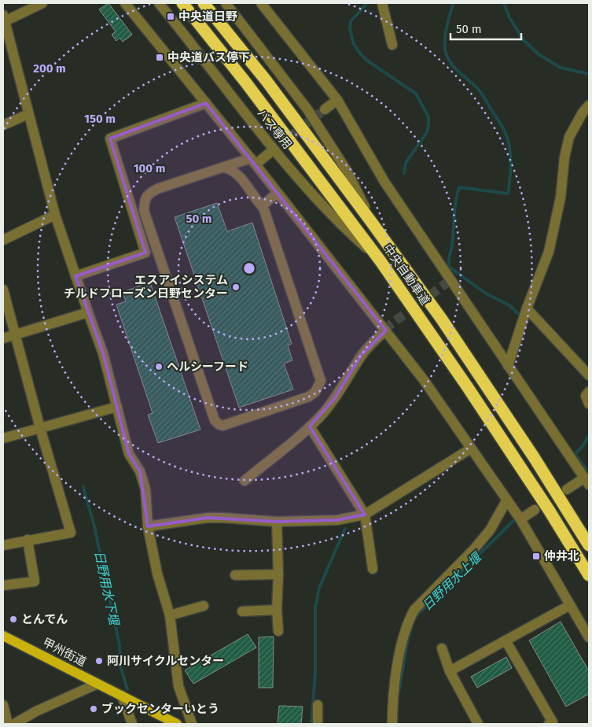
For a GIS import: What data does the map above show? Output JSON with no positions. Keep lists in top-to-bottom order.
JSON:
{
  "streets": {
    "highway": ["中央自動車道"],
    "main road": ["甲州街道"],
    "street": ["バス専用"]
  },
  "crossings": [
    ["バス専用", "中央自動車道"]
  ],
  "water": ["日野用水上堰", "日野用水下堰"],
  "places": {
    "transit": ["中央道日野", "中央道バス停下", "仲井北"],
    "other": [
      "エスアイシステム チルドフローズン日野センター",
      "ヘルシーフード",
      "とんでん",
      "阿川サイクルセンター",
      "ブックセンターいとう"
    ]
  },
  "scale_bar": "50 m",
  "rings": [
    "200 m",
    "150 m",
    "100 m",
    "50 m"
  ]
}
